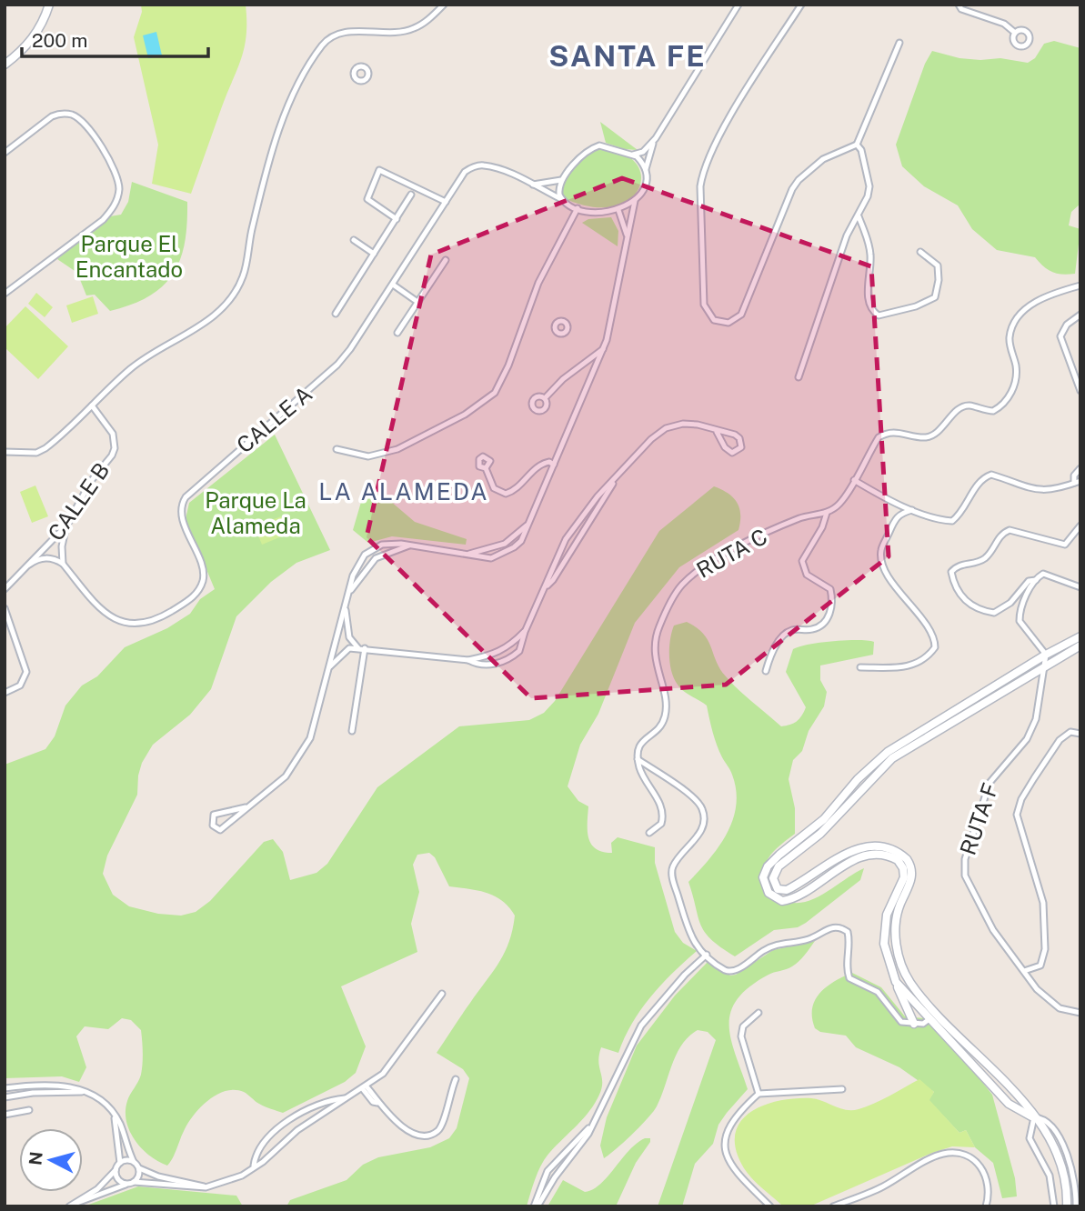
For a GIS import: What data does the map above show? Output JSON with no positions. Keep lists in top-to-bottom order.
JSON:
{
  "streets": {
    "street": [
      "CALLE A",
      "CALLE B",
      "RUTA C",
      "RUTA F"
    ]
  },
  "districts": ["SANTA FE", "LA ALAMEDA"],
  "parks": ["Parque El Encantado", "Parque La Alameda"],
  "scale_bar": "200 m",
  "north": "left"
}
